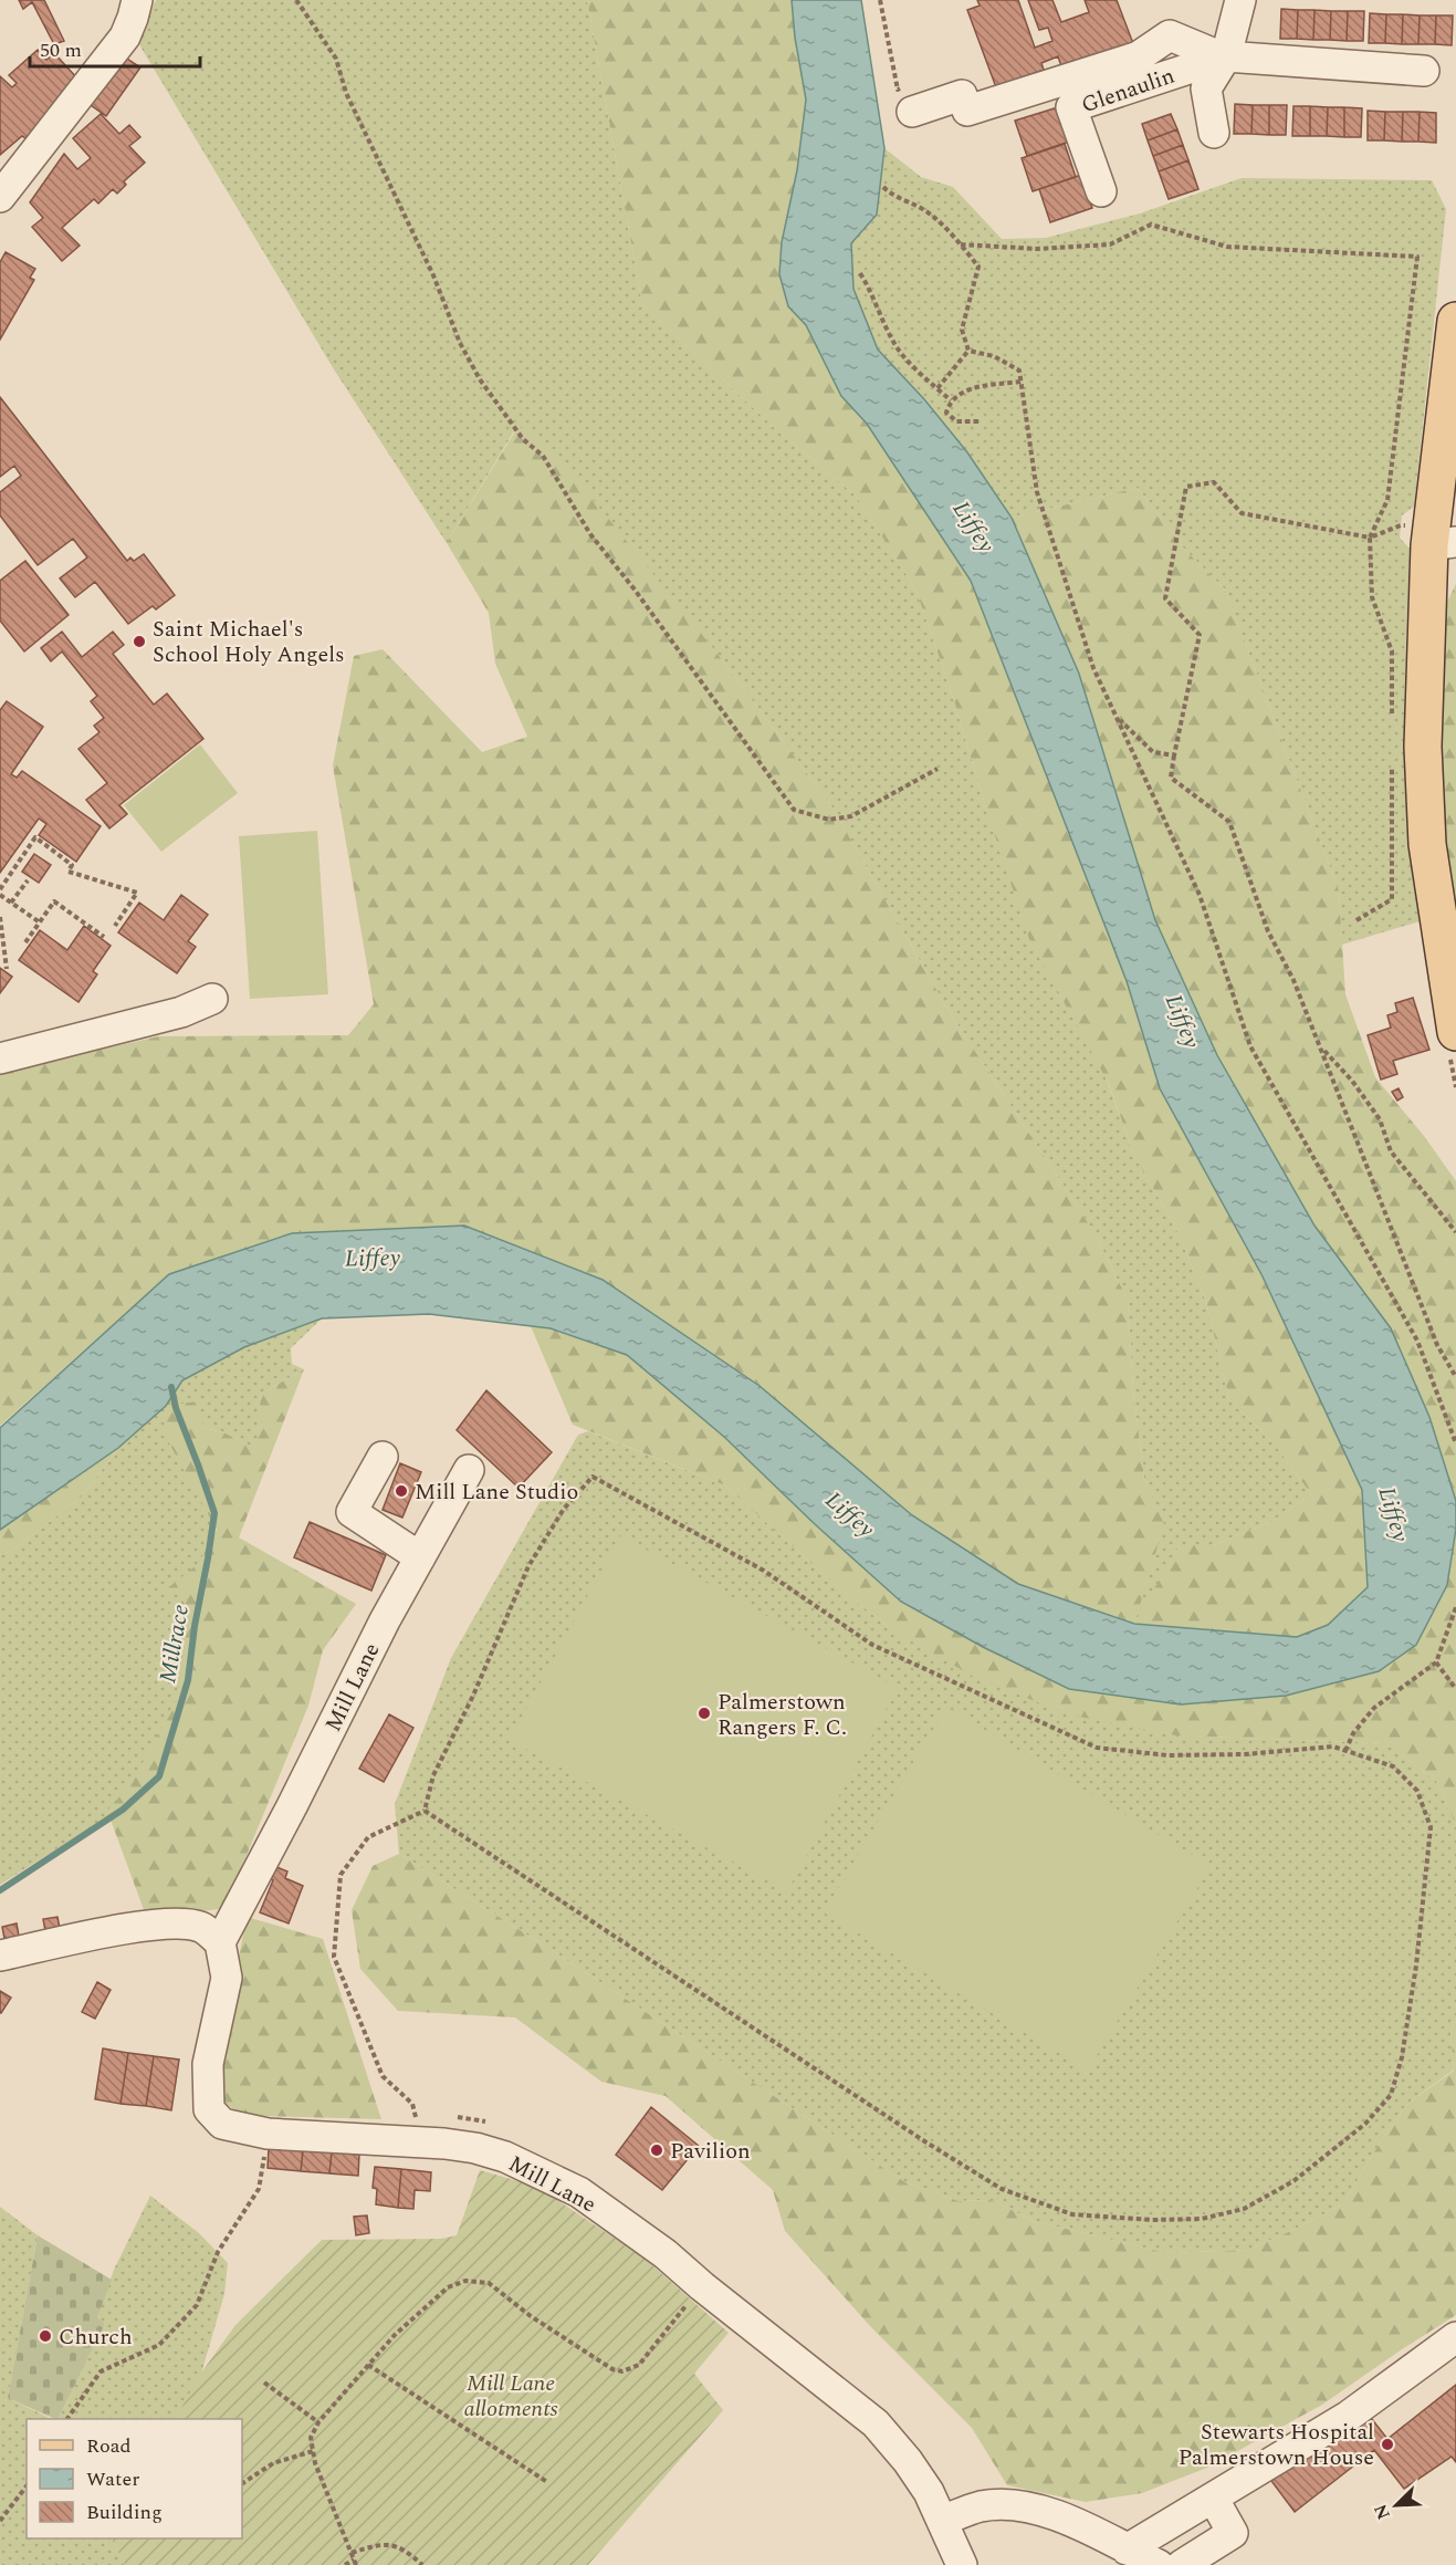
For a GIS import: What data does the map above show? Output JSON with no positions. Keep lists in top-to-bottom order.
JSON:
{
  "streets": {
    "street": ["Glenaulin", "Mill Lane"]
  },
  "water": ["Liffey", "Millrace"],
  "parks": ["Mill Lane allotments"],
  "places": [
    "Saint Michael's School Holy Angels",
    "Mill Lane Studio",
    "Palmerstown Rangers F. C.",
    "Pavilion",
    "Church",
    "Stewarts Hospital Palmerstown House"
  ],
  "legend": ["Road", "Water", "Building"],
  "scale_bar": "50 m",
  "north": "bottom left"
}
